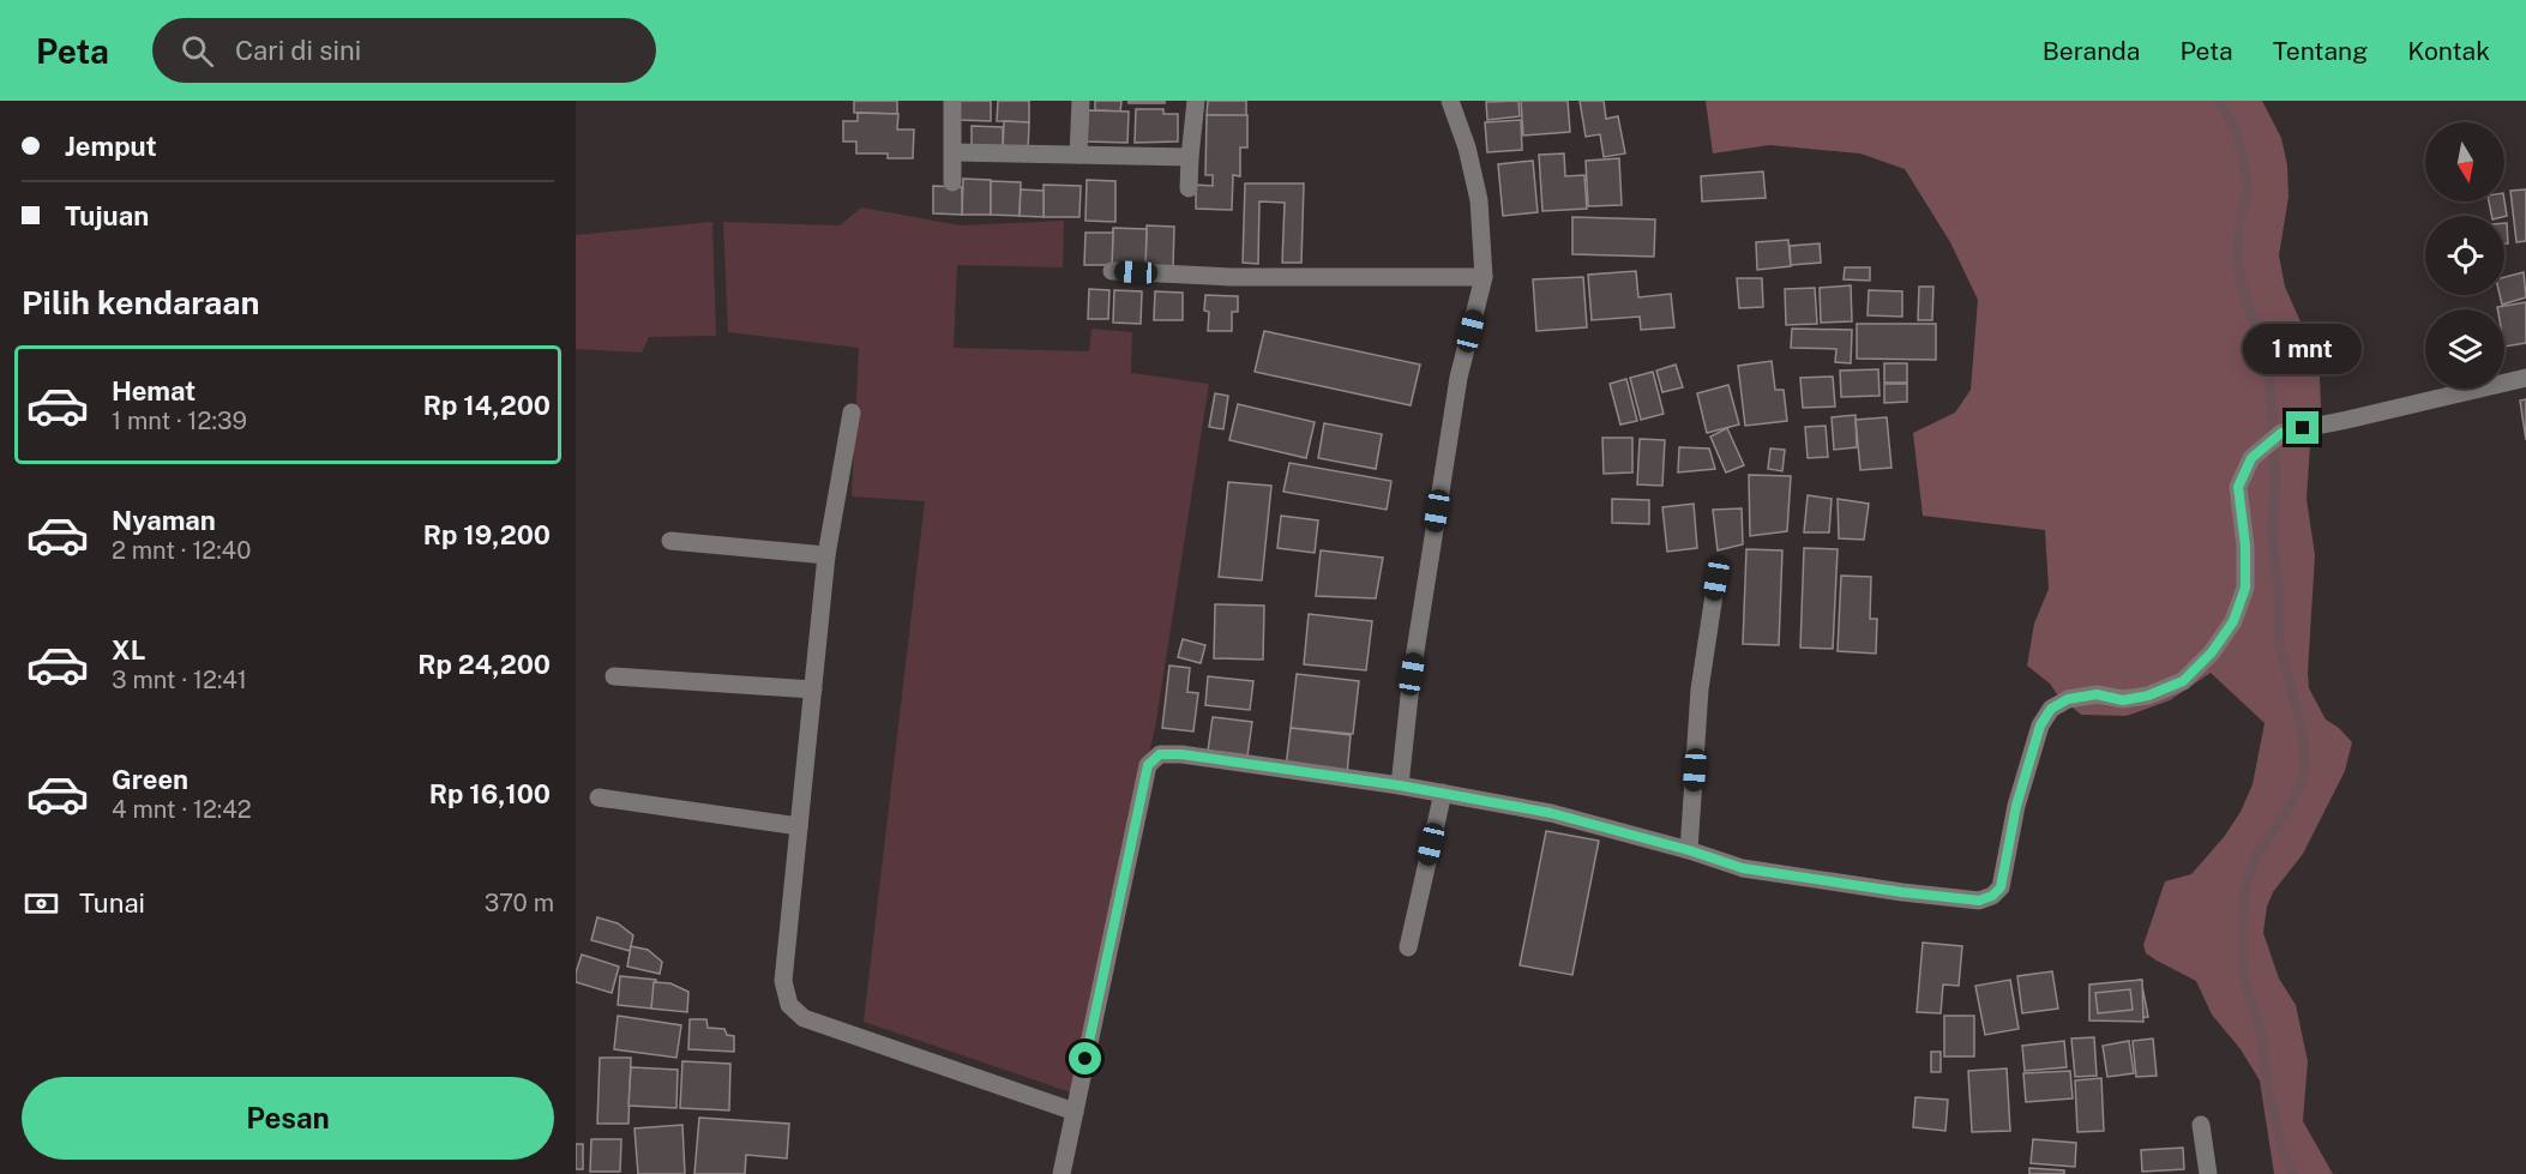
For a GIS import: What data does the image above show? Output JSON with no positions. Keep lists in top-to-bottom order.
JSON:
{
  "north": "bottom",
  "page": {
    "header": "Peta",
    "search": "Cari di sini",
    "nav": [
      "Beranda",
      "Peta",
      "Tentang",
      "Kontak"
    ],
    "banner": ["Jemput", "Tujuan"],
    "heading": "Pilih kendaraan",
    "bubble": "1 mnt",
    "list": [
      {
        "name": "Hemat",
        "note": "1 mnt · 12:39",
        "value": "Rp 14,200"
      },
      {
        "name": "Nyaman",
        "note": "2 mnt · 12:40",
        "value": "Rp 19,200"
      },
      {
        "name": "XL",
        "note": "3 mnt · 12:41",
        "value": "Rp 24,200"
      },
      {
        "name": "Green",
        "note": "4 mnt · 12:42",
        "value": "Rp 16,100"
      }
    ],
    "pay": ["Tunai", "370 m"],
    "buttons": "Pesan"
  }
}
